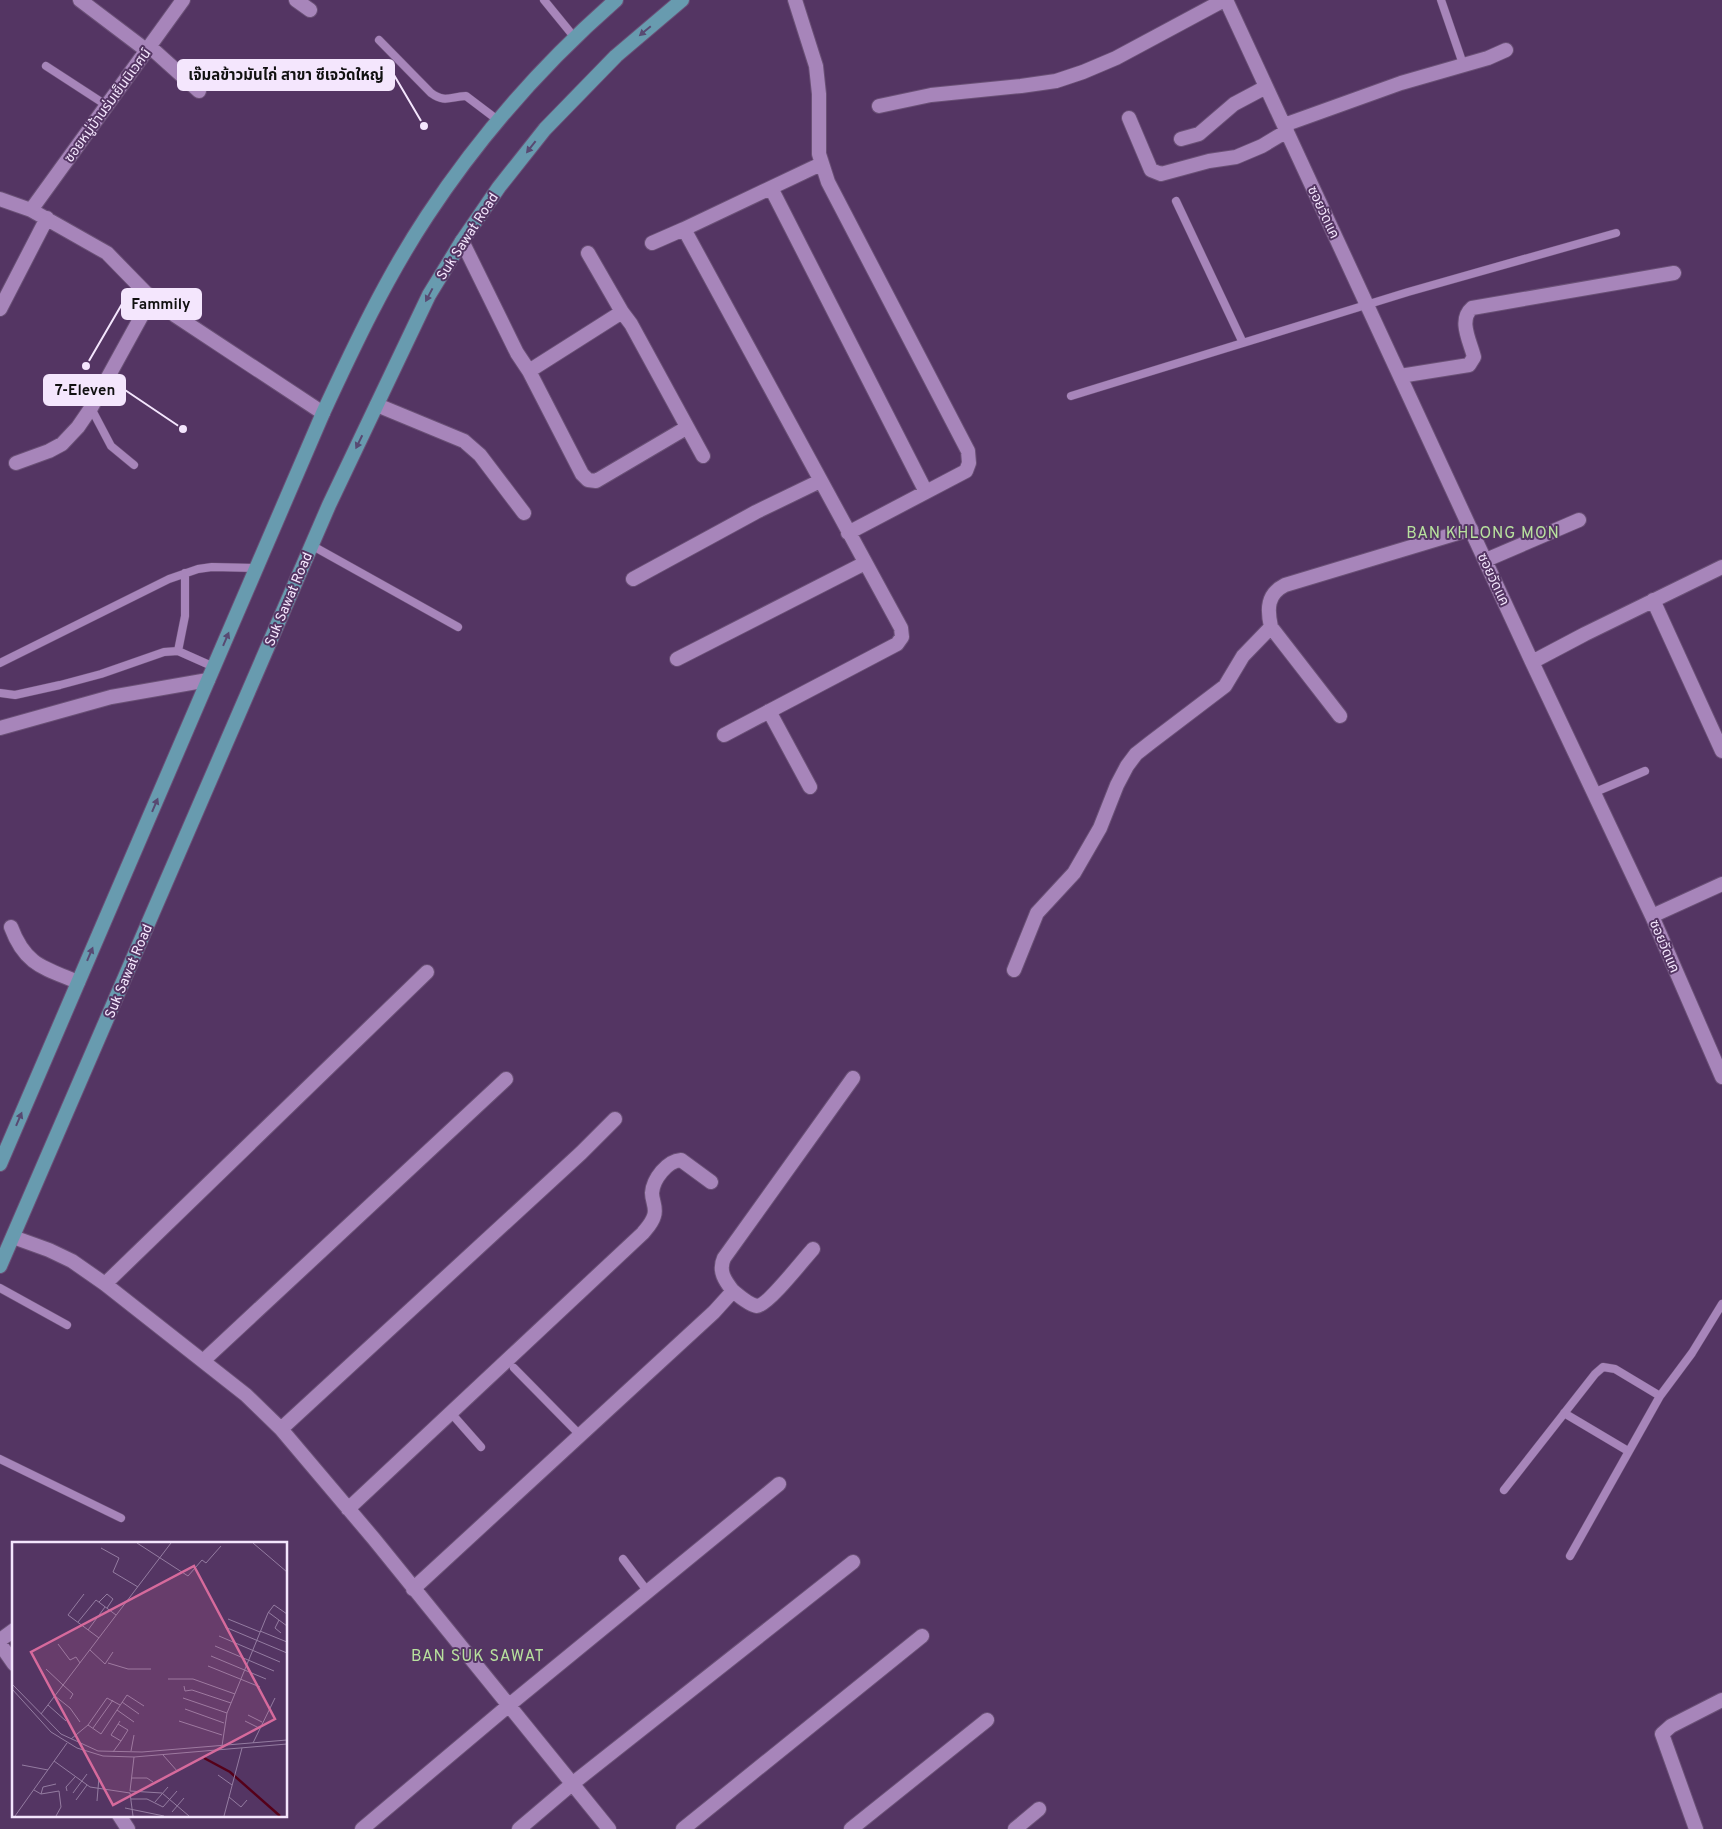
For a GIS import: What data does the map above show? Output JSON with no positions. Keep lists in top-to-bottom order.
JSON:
{
  "streets": {
    "main road": ["Suk Sawat Road"],
    "street": ["ซอยหมู่บ้านร่มเย็นนิเวศน์", "ซอยวัดแค"]
  },
  "districts": ["BAN KHLONG MON", "BAN SUK SAWAT"],
  "places": ["เจ๊มลข้าวมันไก่ สาขา ซีเจวัดใหญ่", "Fammily", "7-Eleven"]
}
